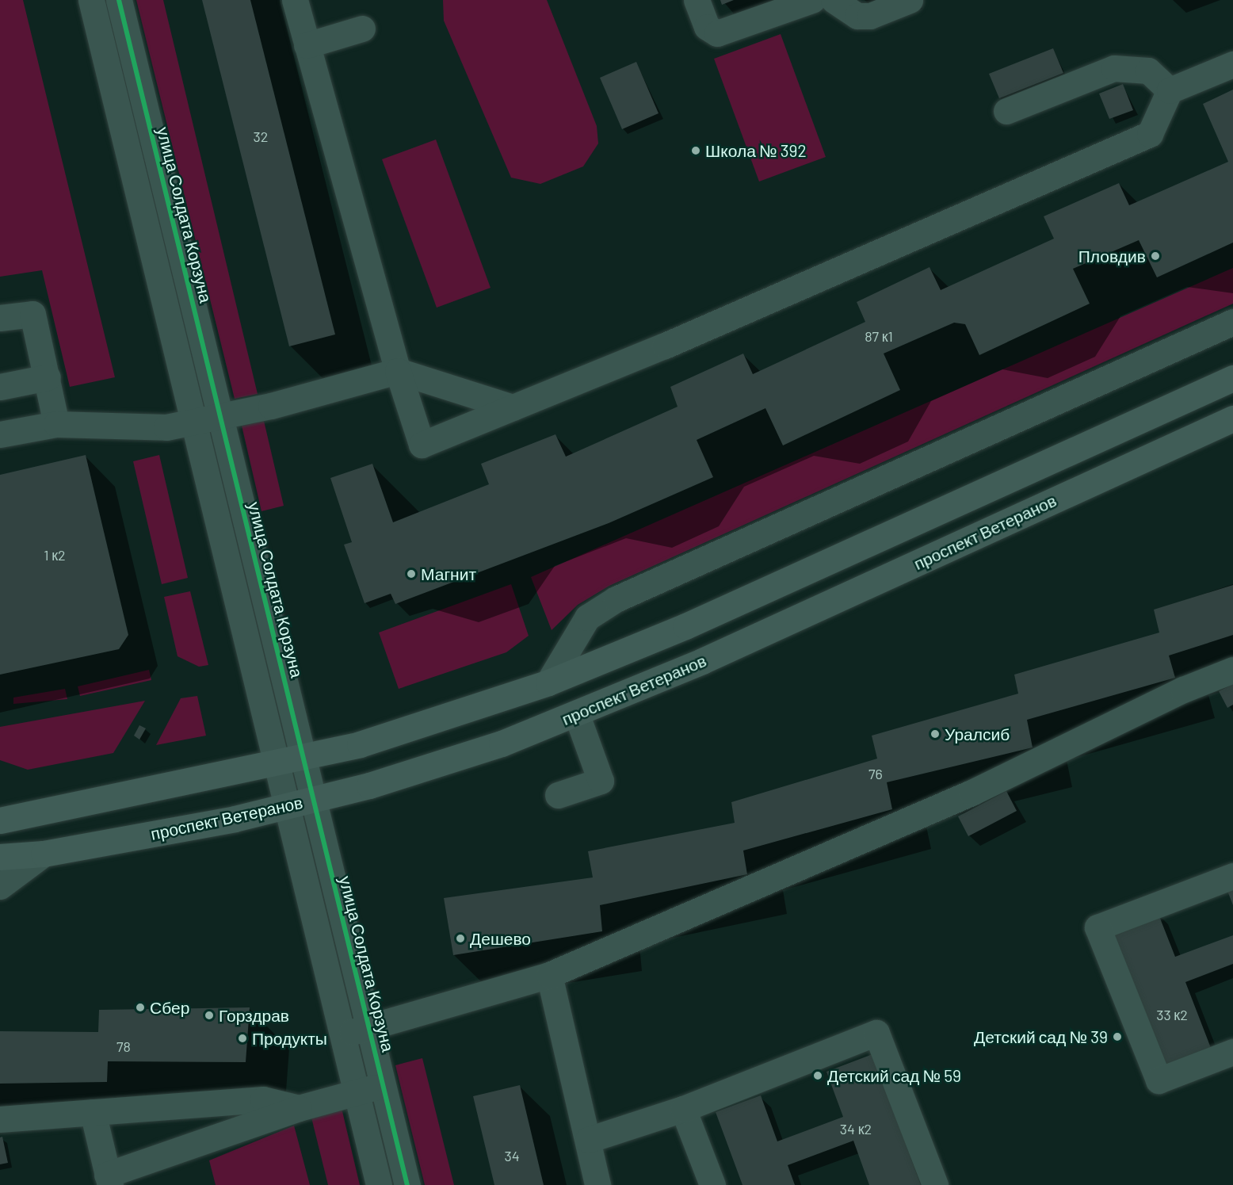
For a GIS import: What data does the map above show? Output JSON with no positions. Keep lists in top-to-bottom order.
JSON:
{
  "streets": {
    "main road": ["проспект Ветеранов"],
    "street": ["улица Солдата Корзуна"]
  },
  "crossings": [
    ["улица Солдата Корзуна", "проспект Ветеранов"]
  ],
  "places": [
    "Школа № 392",
    "Пловдив",
    "Магнит",
    "Уралсиб",
    "Дешево",
    "Сбер",
    "Горздрав",
    "Детский сад № 39",
    "Продукты",
    "Детский сад № 59"
  ],
  "house_numbers": [
    "32",
    "87 к1",
    "1 к2",
    "76",
    "33 к2",
    "78",
    "34 к2",
    "34"
  ]
}
